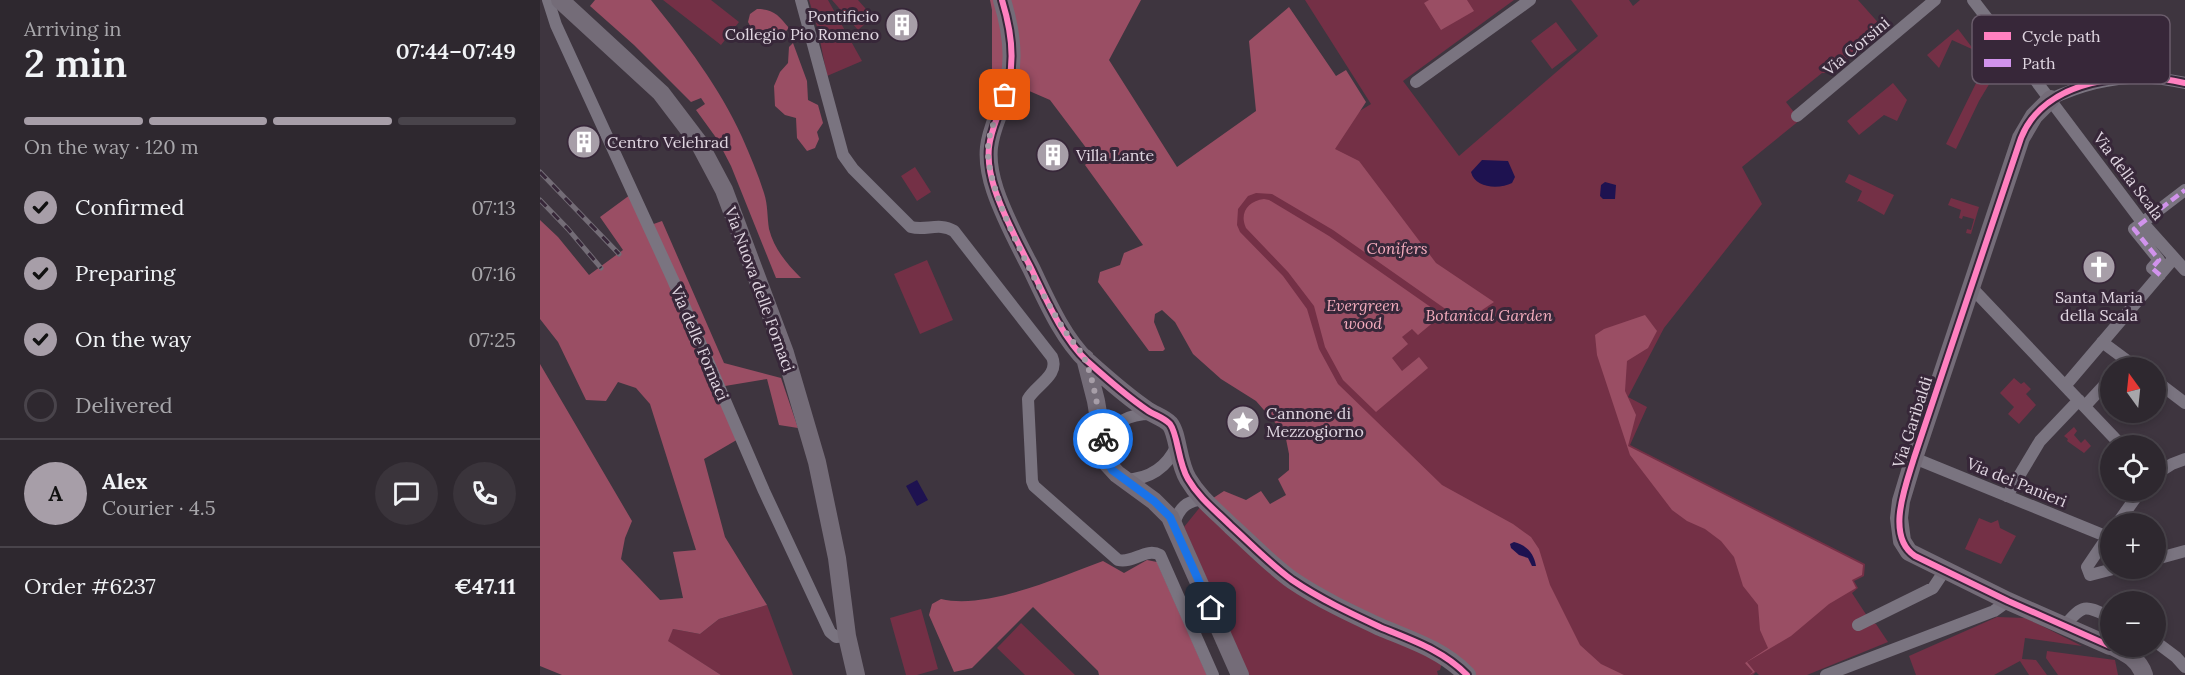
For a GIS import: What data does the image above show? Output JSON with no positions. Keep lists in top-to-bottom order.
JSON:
{
  "streets": {
    "street": [
      "Via Corsini",
      "Via della Scala",
      "Via Nuova delle Fornaci",
      "Via delle Fornaci",
      "Via Garibaldi",
      "Via dei Panieri"
    ]
  },
  "crossings": [
    ["Via della Scala", "Via Garibaldi"],
    ["Via Nuova delle Fornaci", "Via delle Fornaci"],
    ["Via Garibaldi", "Via dei Panieri"]
  ],
  "parks": ["Conifers", "Evergreen wood", "Botanical Garden"],
  "places": {
    "building": ["Pontificio Collegio Pio Romeno", "Centro Velehrad", "Villa Lante"],
    "church": ["Santa Maria della Scala"],
    "place": ["Cannone di Mezzogiorno"]
  },
  "legend": ["Cycle path", "Path"],
  "north": "top",
  "page": {
    "heading": ["2 min", "Arriving in", "07:44–07:49"],
    "panel": [
      "Alex",
      "Courier · 4.5",
      "Order #6237",
      "€47.11"
    ],
    "bar": "On the way · 120 m",
    "list": [
      ["Confirmed", "07:13"],
      ["Preparing", "07:16"],
      ["On the way", "07:25"],
      "Delivered"
    ],
    "map_buttons": ["+", "−"],
    "round": "A"
  }
}
